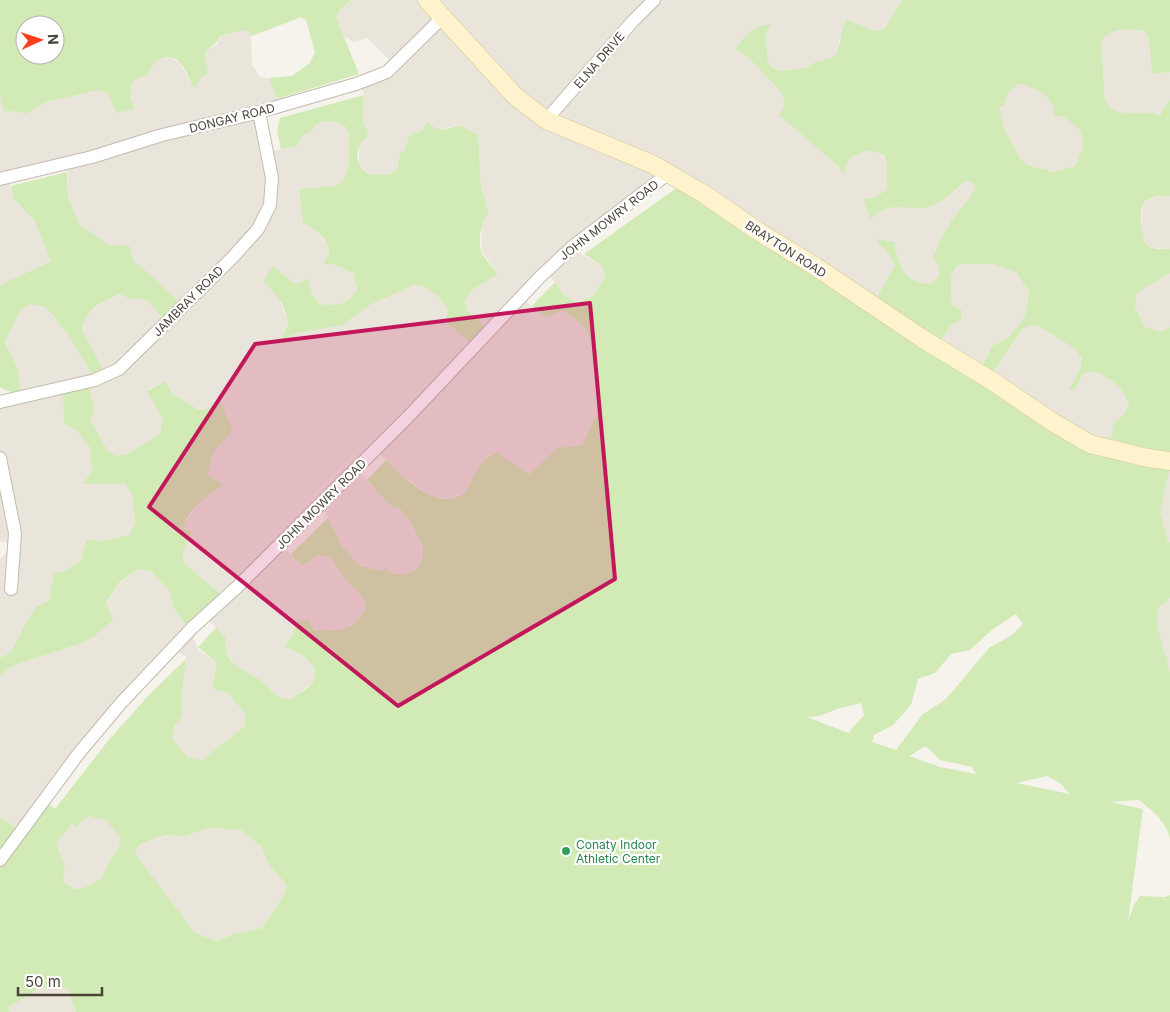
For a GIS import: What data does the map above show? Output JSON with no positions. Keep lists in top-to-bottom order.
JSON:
{
  "streets": {
    "street": [
      "ELNA DRIVE",
      "DONGAY ROAD",
      "JOHN MOWRY ROAD",
      "BRAYTON ROAD",
      "JAMBRAY ROAD"
    ]
  },
  "crossings": [
    ["ELNA DRIVE", "BRAYTON ROAD"],
    ["DONGAY ROAD", "BRAYTON ROAD"],
    ["DONGAY ROAD", "JAMBRAY ROAD"],
    ["JOHN MOWRY ROAD", "BRAYTON ROAD"]
  ],
  "places": ["Conaty Indoor Athletic Center"],
  "scale_bar": "50 m",
  "north": "right"
}
